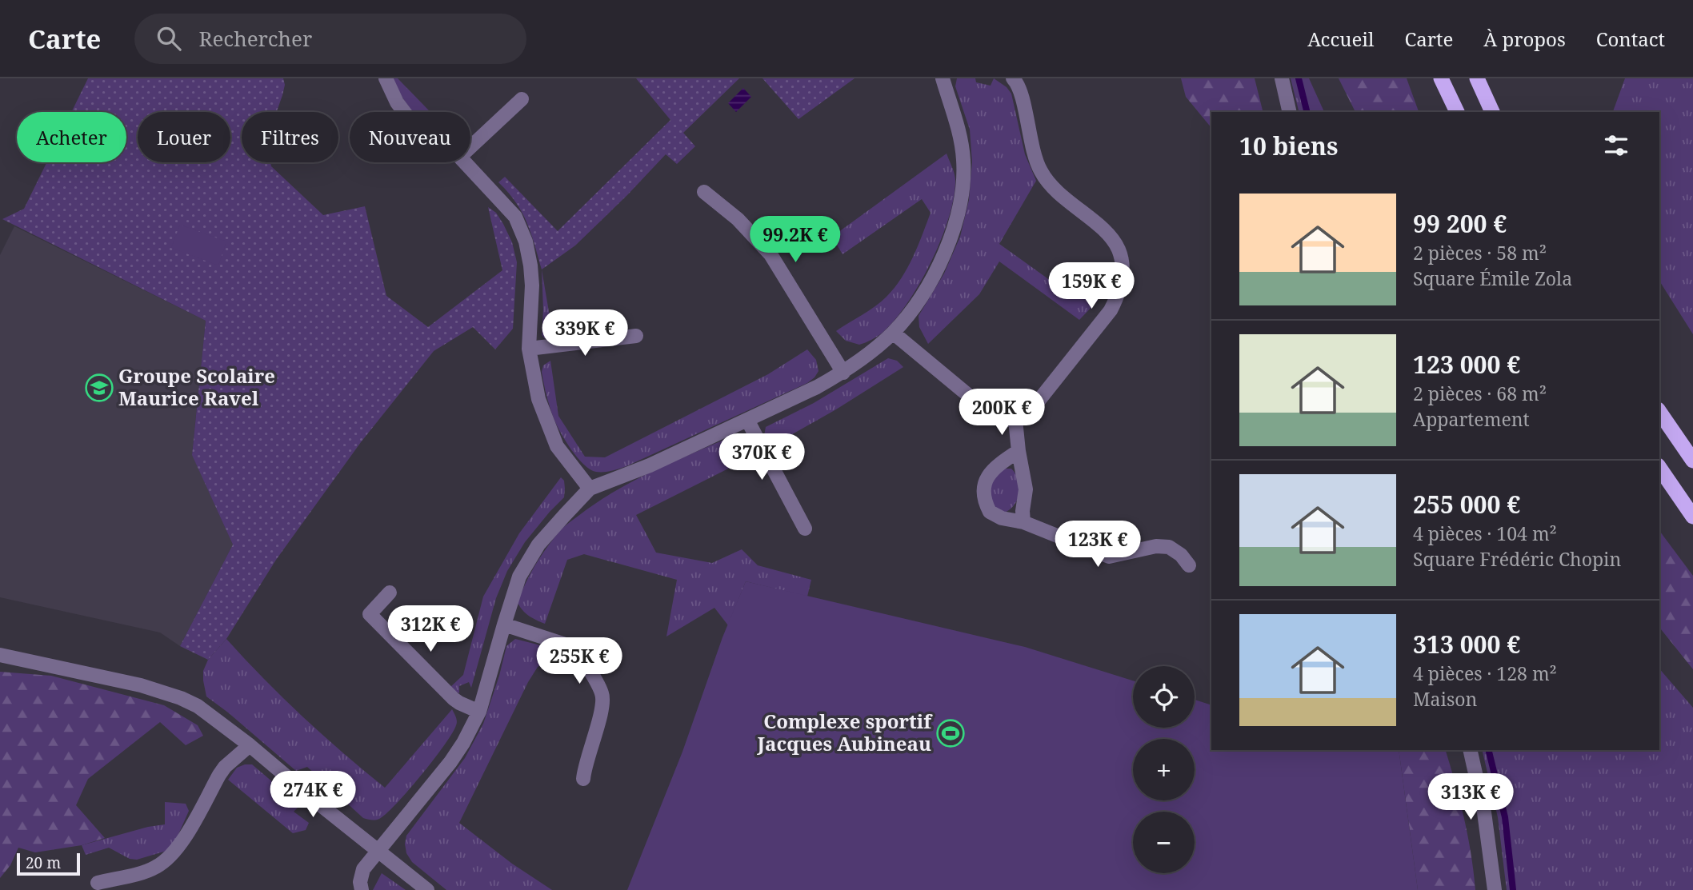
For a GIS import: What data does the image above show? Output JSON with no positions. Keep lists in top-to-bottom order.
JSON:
{
  "places": {
    "school or university": ["Groupe Scolaire Maurice Ravel"],
    "sports": ["Complexe sportif Jacques Aubineau"]
  },
  "scale_bar": "20 m",
  "page": {
    "header": "Carte",
    "search": "Rechercher",
    "nav": [
      "Accueil",
      "Carte",
      "À propos",
      "Contact"
    ],
    "chip": [
      "Acheter",
      "Louer",
      "Filtres",
      "Nouveau"
    ],
    "heading": "10 biens",
    "list": [
      {
        "name": "99 200 €",
        "note": "2 pièces · 58 m² · Square Émile Zola"
      },
      {
        "name": "123 000 €",
        "note": "2 pièces · 68 m² · Appartement"
      },
      {
        "name": "255 000 €",
        "note": "4 pièces · 104 m² · Square Frédéric Chopin"
      },
      {
        "name": "313 000 €",
        "note": "4 pièces · 128 m² · Maison"
      }
    ],
    "price": [
      "99.2K €",
      "159K €",
      "339K €",
      "200K €",
      "370K €",
      "123K €",
      "312K €",
      "255K €",
      "274K €",
      "313K €"
    ],
    "map_buttons": ["+", "−"],
    "scale": "20 m"
  }
}
